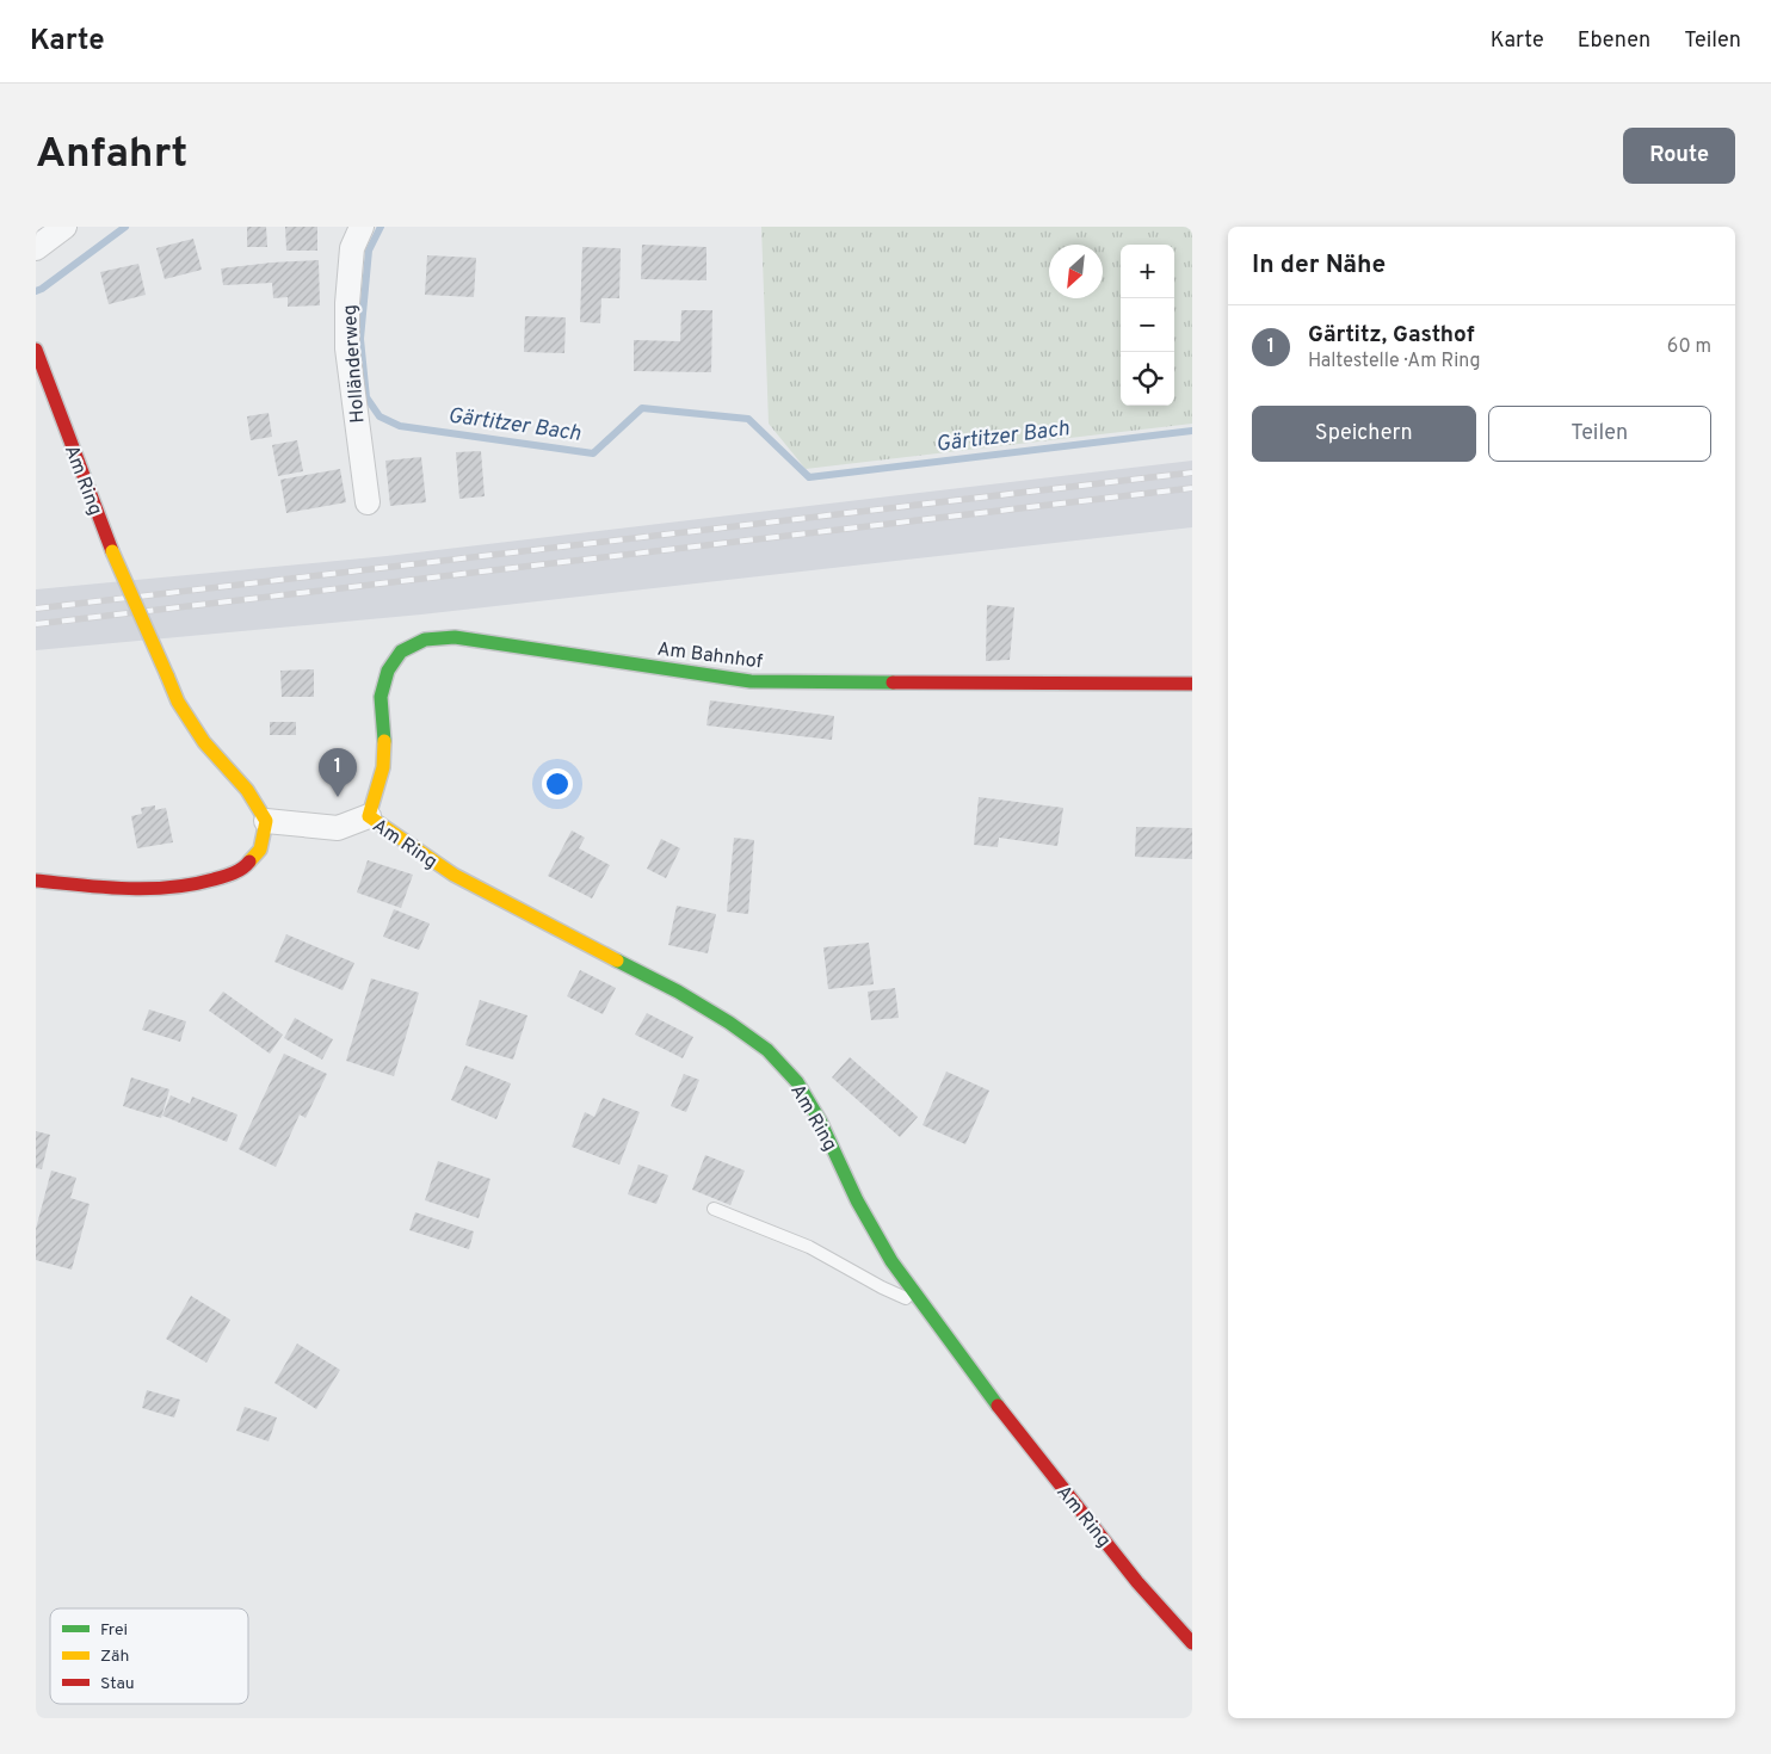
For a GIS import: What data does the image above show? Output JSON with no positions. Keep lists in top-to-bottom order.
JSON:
{
  "streets": {
    "street": ["Holländerweg", "Am Ring", "Am Bahnhof"]
  },
  "crossings": [
    ["Am Ring", "Am Bahnhof"]
  ],
  "water": ["Gärtitzer Bach"],
  "legend": ["Frei", "Zäh", "Stau"],
  "north": "bottom left",
  "page": {
    "header": "Karte",
    "nav": ["Karte", "Ebenen", "Teilen"],
    "buttons": [
      "Route",
      ["Speichern", "Teilen"]
    ],
    "title": "Anfahrt",
    "heading": "In der Nähe",
    "map_buttons": ["+", "−"],
    "list": [
      {
        "mark": "1",
        "name": "Gärtitz, Gasthof",
        "note": "Haltestelle · Am Ring",
        "value": "60 m"
      }
    ],
    "pins": "1"
  }
}
